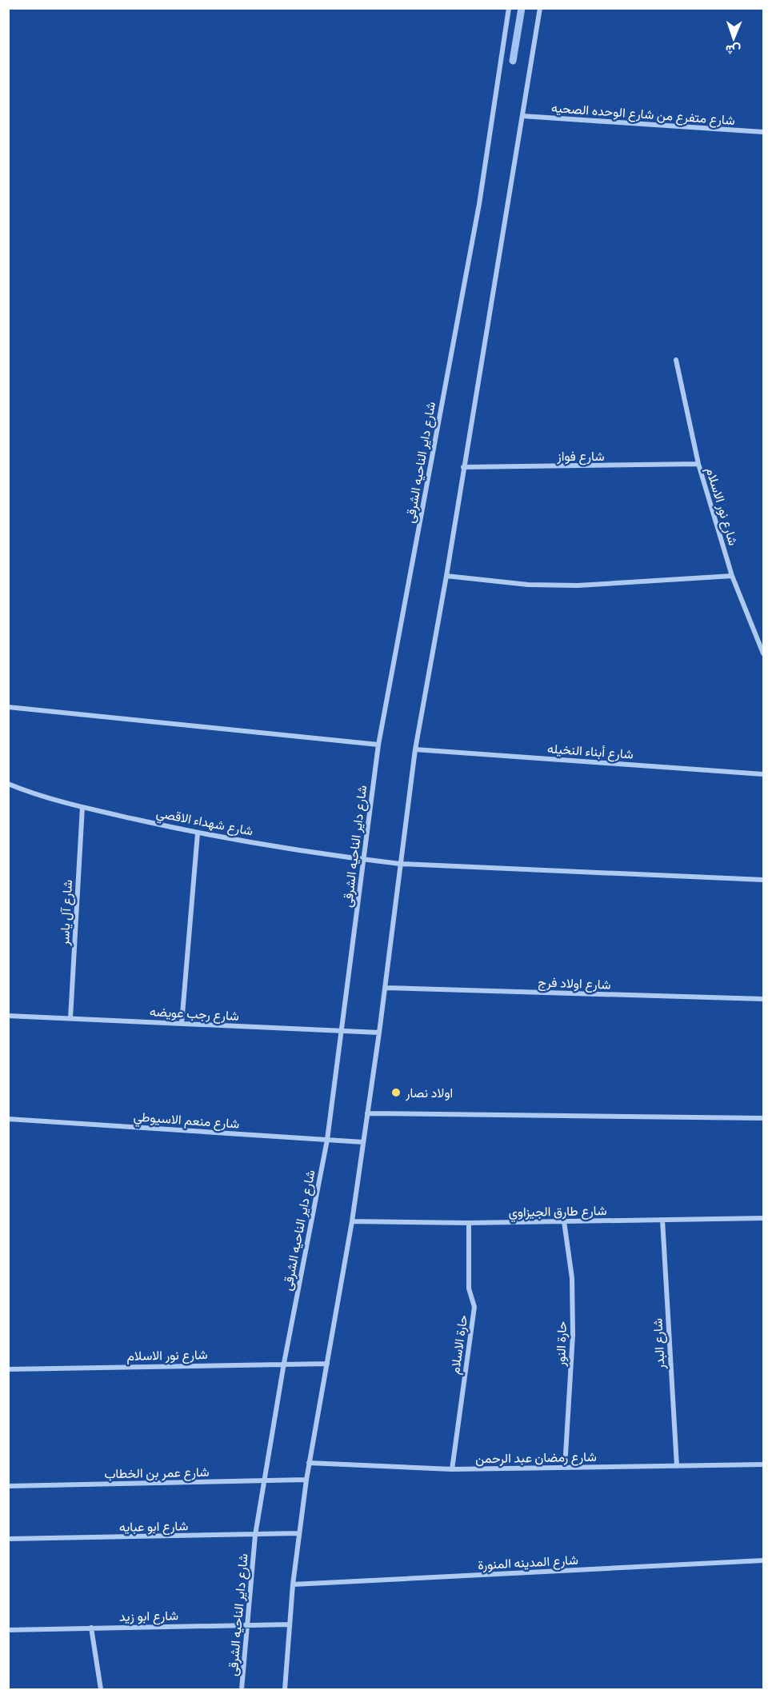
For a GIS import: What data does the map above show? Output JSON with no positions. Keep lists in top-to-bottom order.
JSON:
{
  "streets": {
    "street": [
      "شارع متفرع من شارع الوحده الصحيه",
      "شارع فواز",
      "شارع داير الناحيه الشرقى",
      "شارع نور الاسلام",
      "شارع أبناء النخيله",
      "شارع شهداء الاقصي",
      "شارع آل ياسر",
      "شارع اولاد فرج",
      "شارع رجب عويضه",
      "شارع منعم الاسيوطي",
      "شارع طارق الجيزاوي",
      "حارة النور",
      "شارع البدر",
      "حارة الاسلام",
      "شارع رمضان عبد الرحمن",
      "شارع عمر بن الخطاب",
      "شارع ابو عبايه",
      "شارع المدينه المنورة",
      "شارع ابو زيد"
    ]
  },
  "crossings": [
    ["شارع فواز", "شارع نور الاسلام"],
    ["شارع داير الناحيه الشرقى", "شارع نور الاسلام"],
    ["شارع داير الناحيه الشرقى", "شارع شهداء الاقصي"],
    ["شارع داير الناحيه الشرقى", "شارع رجب عويضه"],
    ["شارع داير الناحيه الشرقى", "شارع منعم الاسيوطي"],
    ["شارع داير الناحيه الشرقى", "شارع عمر بن الخطاب"],
    ["شارع داير الناحيه الشرقى", "شارع ابو عبايه"],
    ["شارع داير الناحيه الشرقى", "شارع ابو زيد"],
    ["شارع شهداء الاقصي", "شارع آل ياسر"],
    ["شارع آل ياسر", "شارع رجب عويضه"],
    ["شارع طارق الجيزاوي", "حارة النور"],
    ["شارع طارق الجيزاوي", "شارع البدر"],
    ["شارع طارق الجيزاوي", "حارة الاسلام"],
    ["حارة النور", "شارع رمضان عبد الرحمن"],
    ["شارع البدر", "شارع رمضان عبد الرحمن"],
    ["حارة الاسلام", "شارع رمضان عبد الرحمن"]
  ],
  "places": ["اولاد نصار"],
  "north": "bottom"
}
